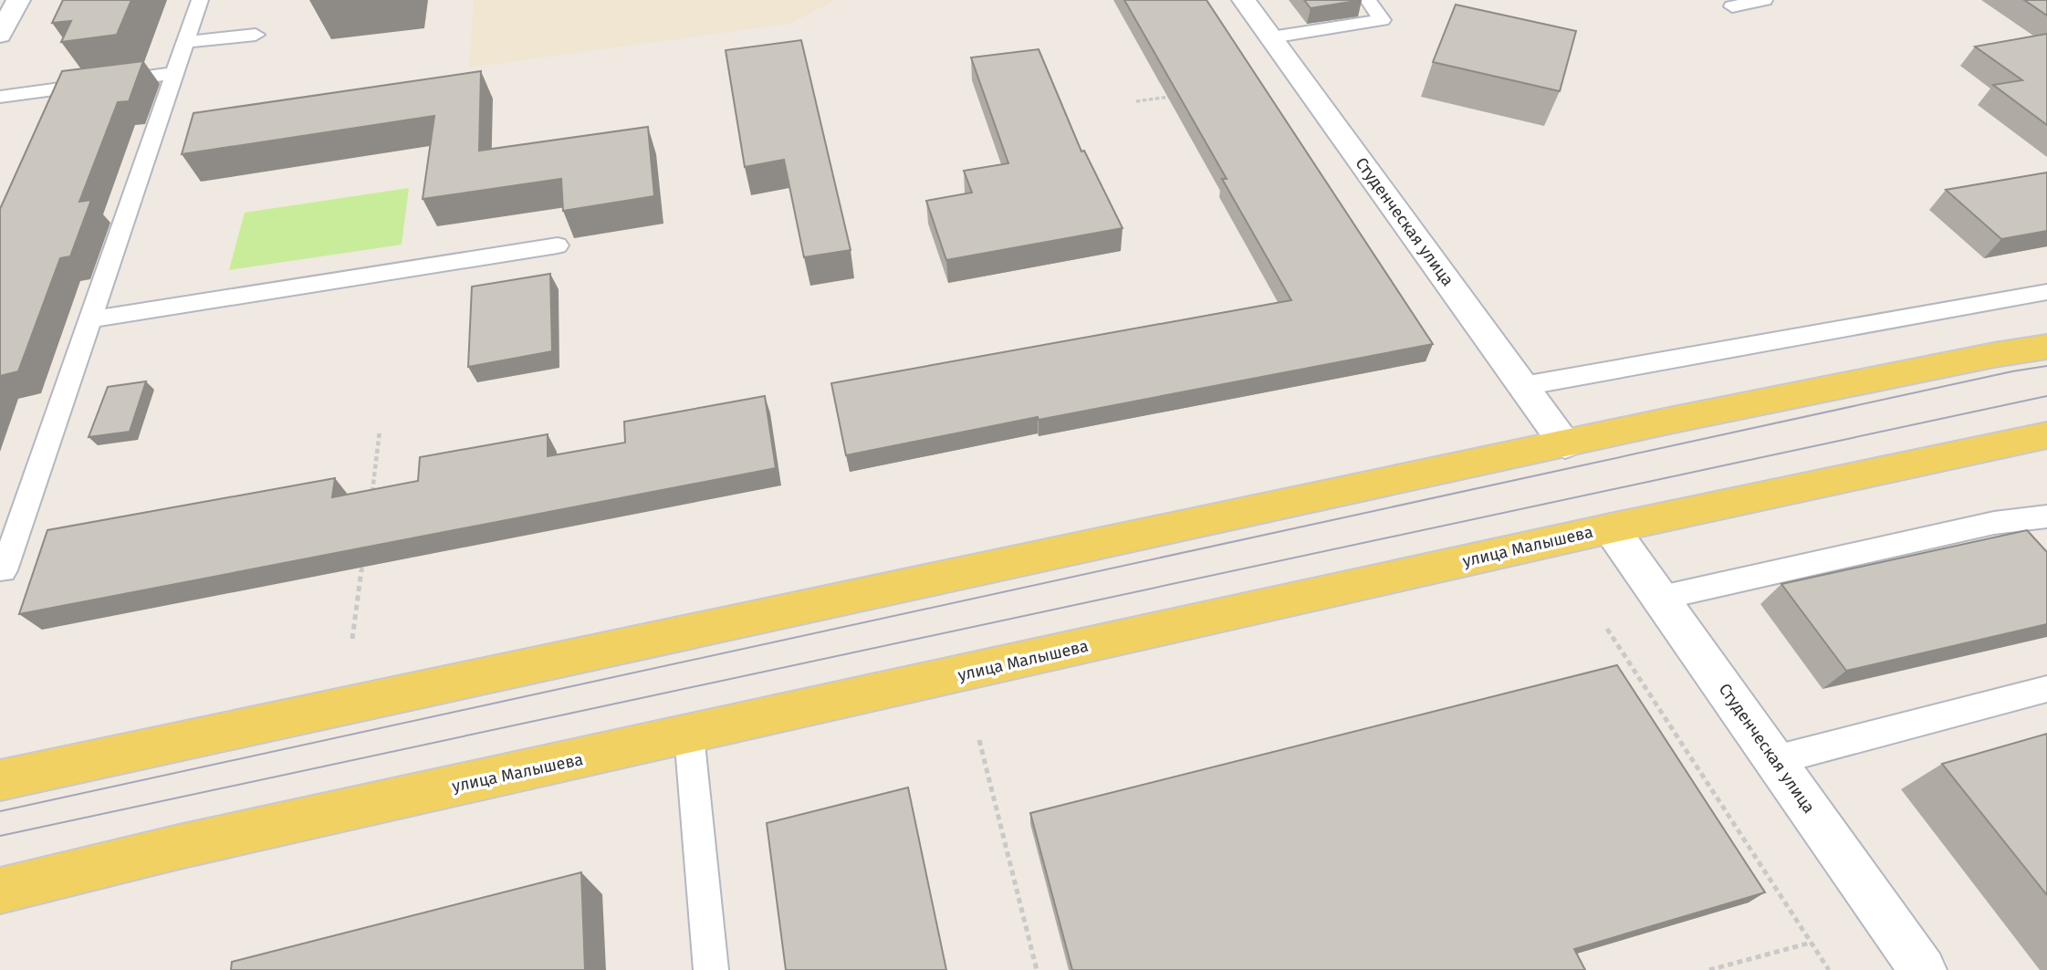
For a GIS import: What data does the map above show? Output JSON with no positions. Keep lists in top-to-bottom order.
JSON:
{
  "streets": {
    "main road": ["улица Малышева"],
    "street": ["Студенческая улица"]
  },
  "crossings": [
    ["Студенческая улица", "улица Малышева"]
  ]
}
